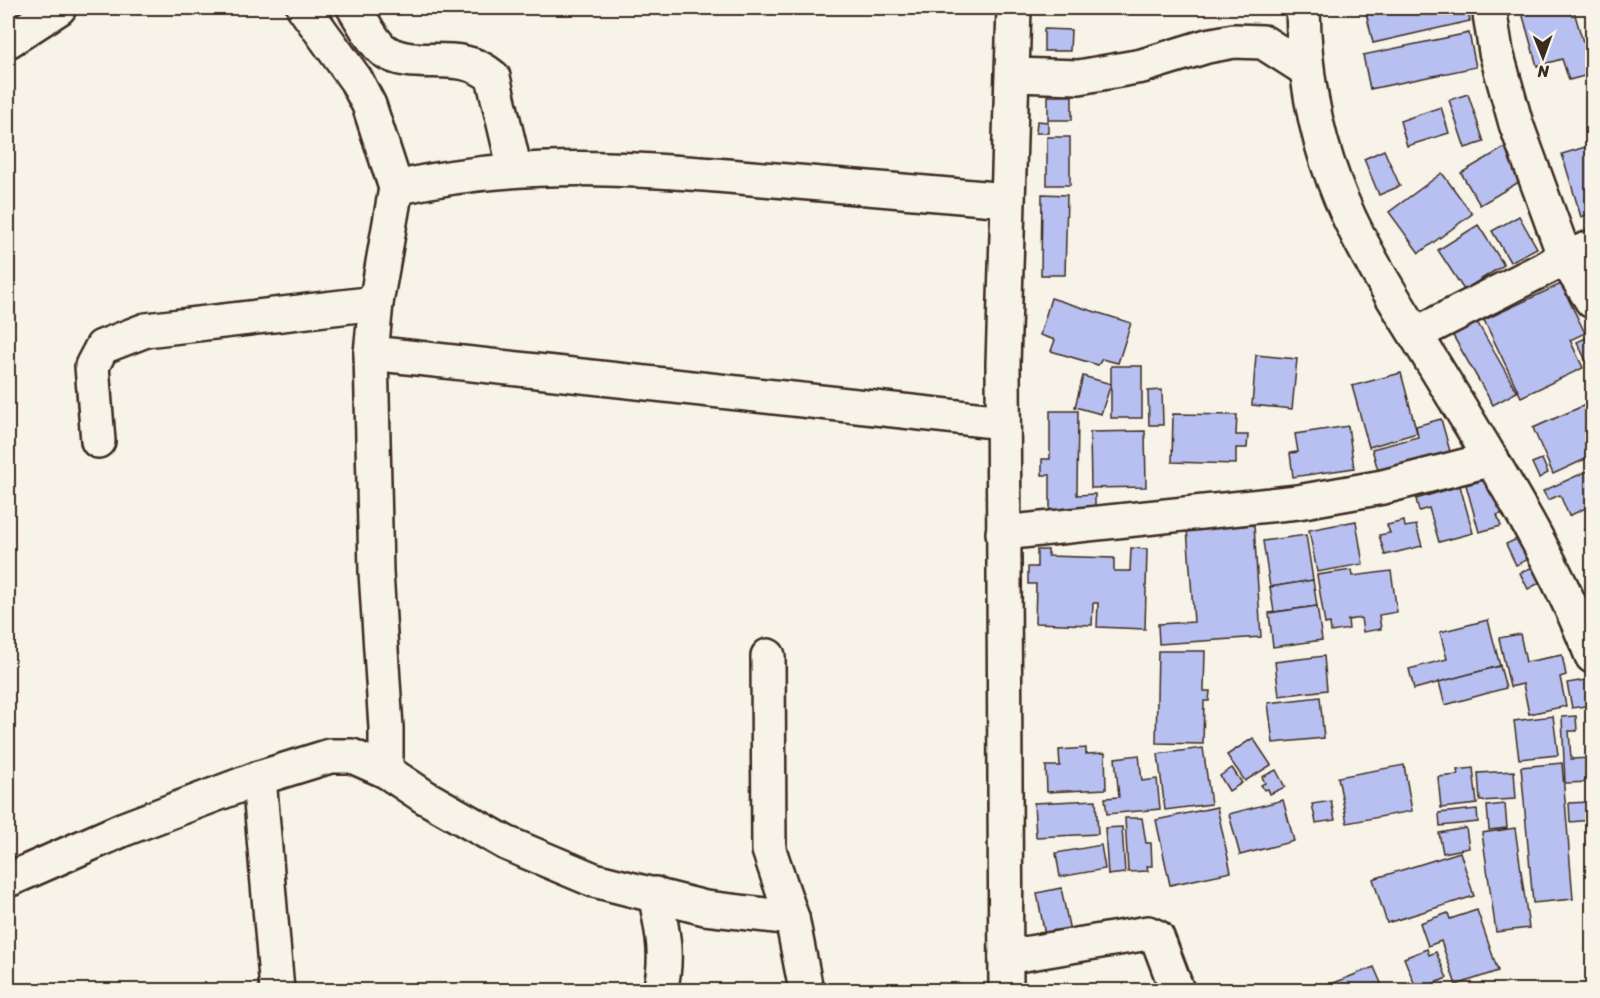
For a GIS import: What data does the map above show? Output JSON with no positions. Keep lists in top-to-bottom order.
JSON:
{
  "north": "bottom"
}
